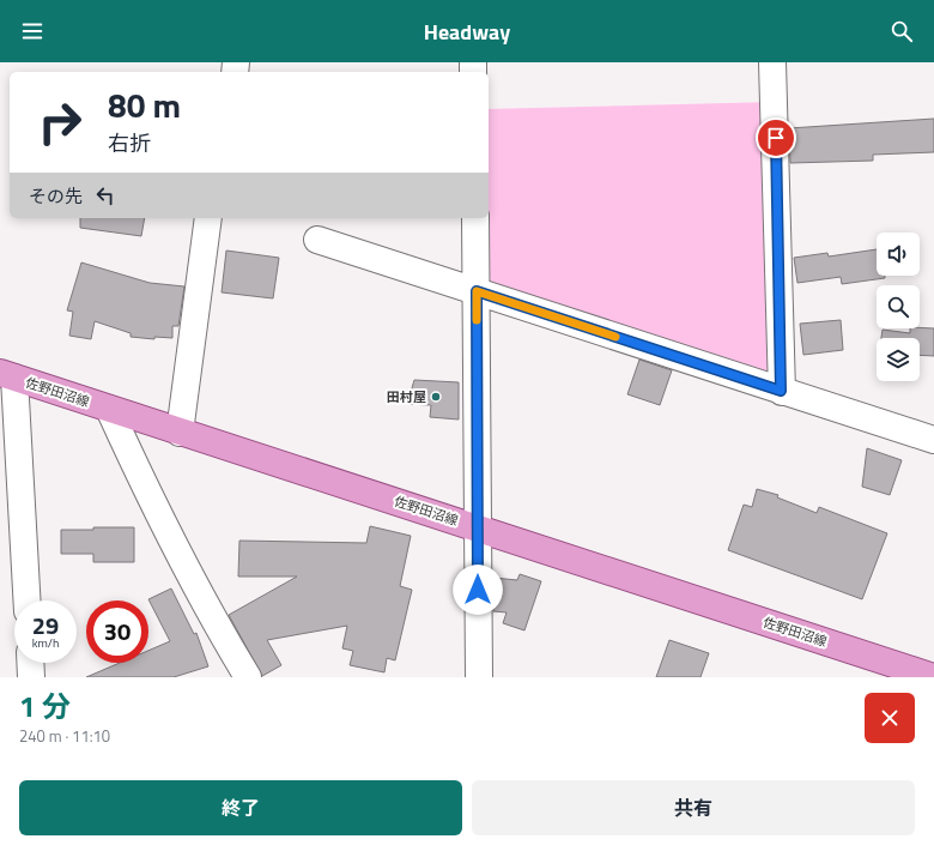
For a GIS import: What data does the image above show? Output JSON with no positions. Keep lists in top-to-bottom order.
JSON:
{
  "streets": {
    "main road": ["佐野田沼線"]
  },
  "places": ["田村屋"],
  "page": {
    "header": "Headway",
    "turn": ["80 m", "右折"],
    "then": "その先",
    "speed": "29 km/h",
    "limit": "30",
    "heading": ["1 分", "240 m · 11:10"],
    "buttons": ["終了", "共有"]
  }
}
